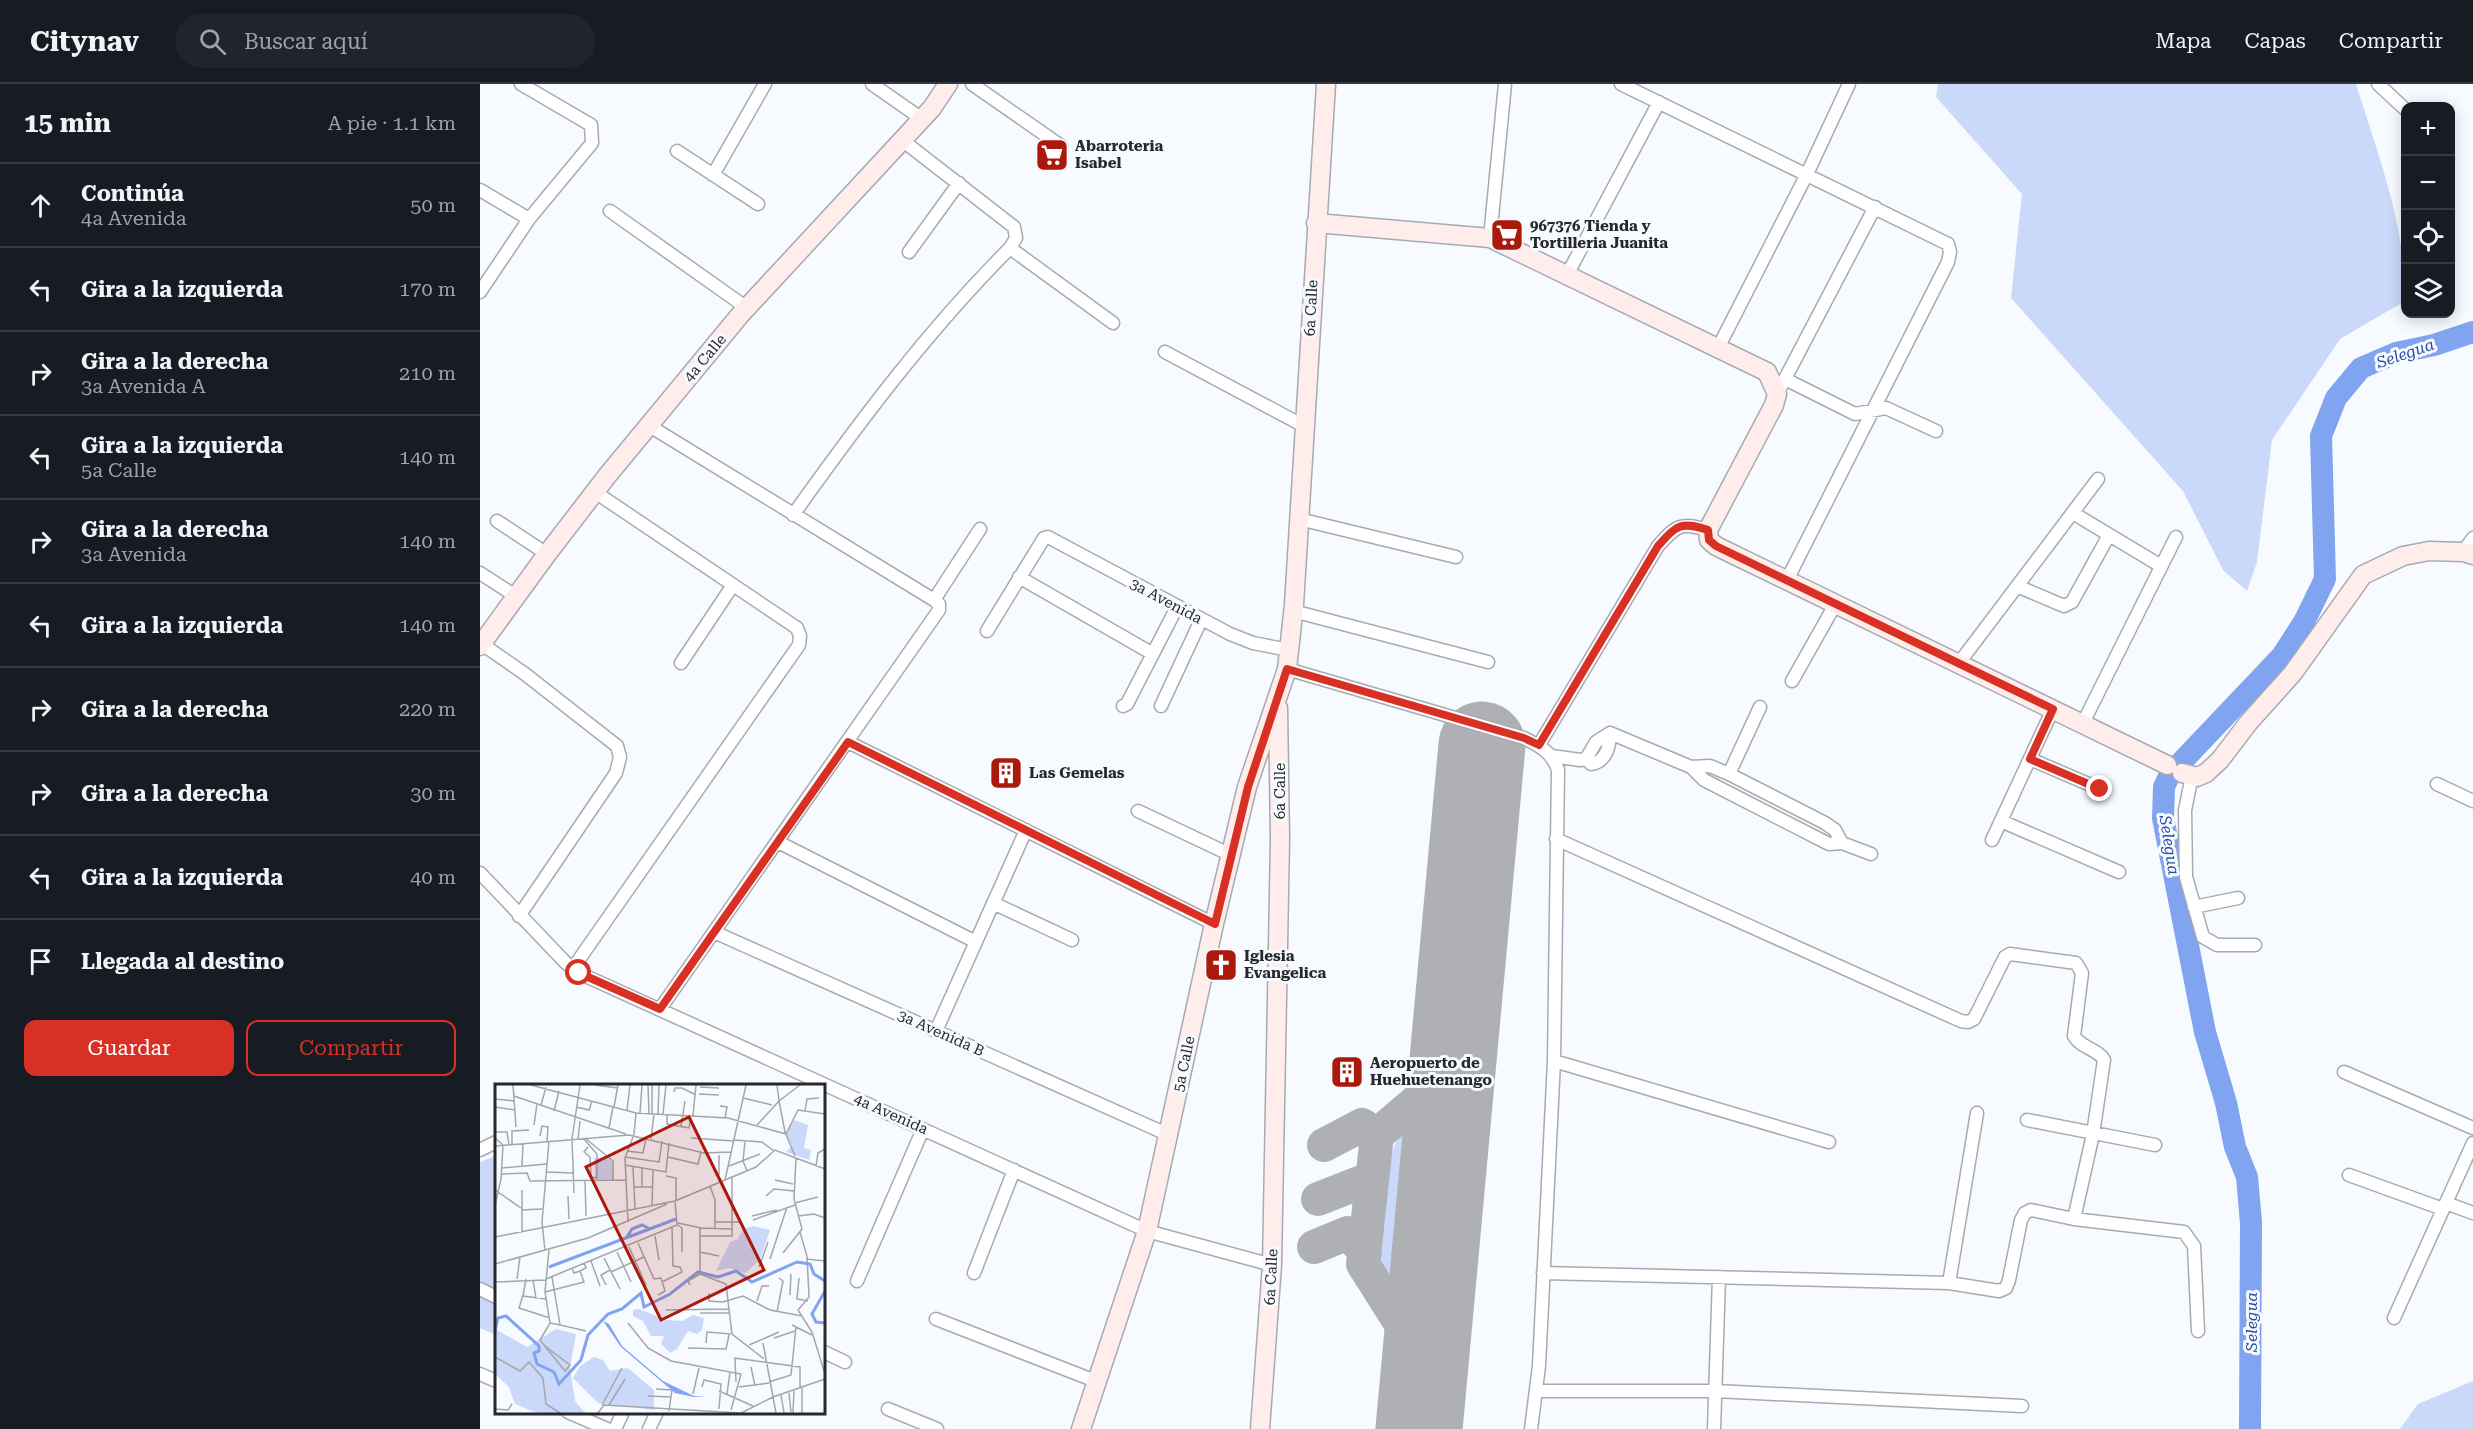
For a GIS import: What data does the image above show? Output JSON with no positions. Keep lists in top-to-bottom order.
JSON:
{
  "streets": {
    "street": [
      "6a Calle",
      "4a Calle",
      "3a Avenida",
      "3a Avenida B",
      "5a Calle",
      "4a Avenida"
    ]
  },
  "crossings": [
    ["6a Calle", "3a Avenida"],
    ["6a Calle", "5a Calle"],
    ["6a Calle", "4a Avenida"],
    ["3a Avenida B", "5a Calle"],
    ["5a Calle", "4a Avenida"]
  ],
  "water": ["Selegua"],
  "places": {
    "supermarket": ["Abarroteria Isabel", "967376 Tienda y Tortilleria Juanita"],
    "building": ["Las Gemelas", "Aeropuerto de Huehuetenango"],
    "church": ["Iglesia Evangelica"]
  },
  "page": {
    "header": "Citynav",
    "search": "Buscar aquí",
    "nav": ["Mapa", "Capas", "Compartir"],
    "heading": ["15 min", "A pie · 1.1 km"],
    "map_buttons": ["+", "−"],
    "list": [
      ["Continúa", "4a Avenida", "50 m"],
      ["Gira a la izquierda", "170 m"],
      ["Gira a la derecha", "3a Avenida A", "210 m"],
      ["Gira a la izquierda", "5a Calle", "140 m"],
      ["Gira a la derecha", "3a Avenida", "140 m"],
      ["Gira a la izquierda", "140 m"],
      ["Gira a la derecha", "220 m"],
      ["Gira a la derecha", "30 m"],
      ["Gira a la izquierda", "40 m"],
      "Llegada al destino"
    ],
    "buttons": ["Guardar", "Compartir"]
  }
}
